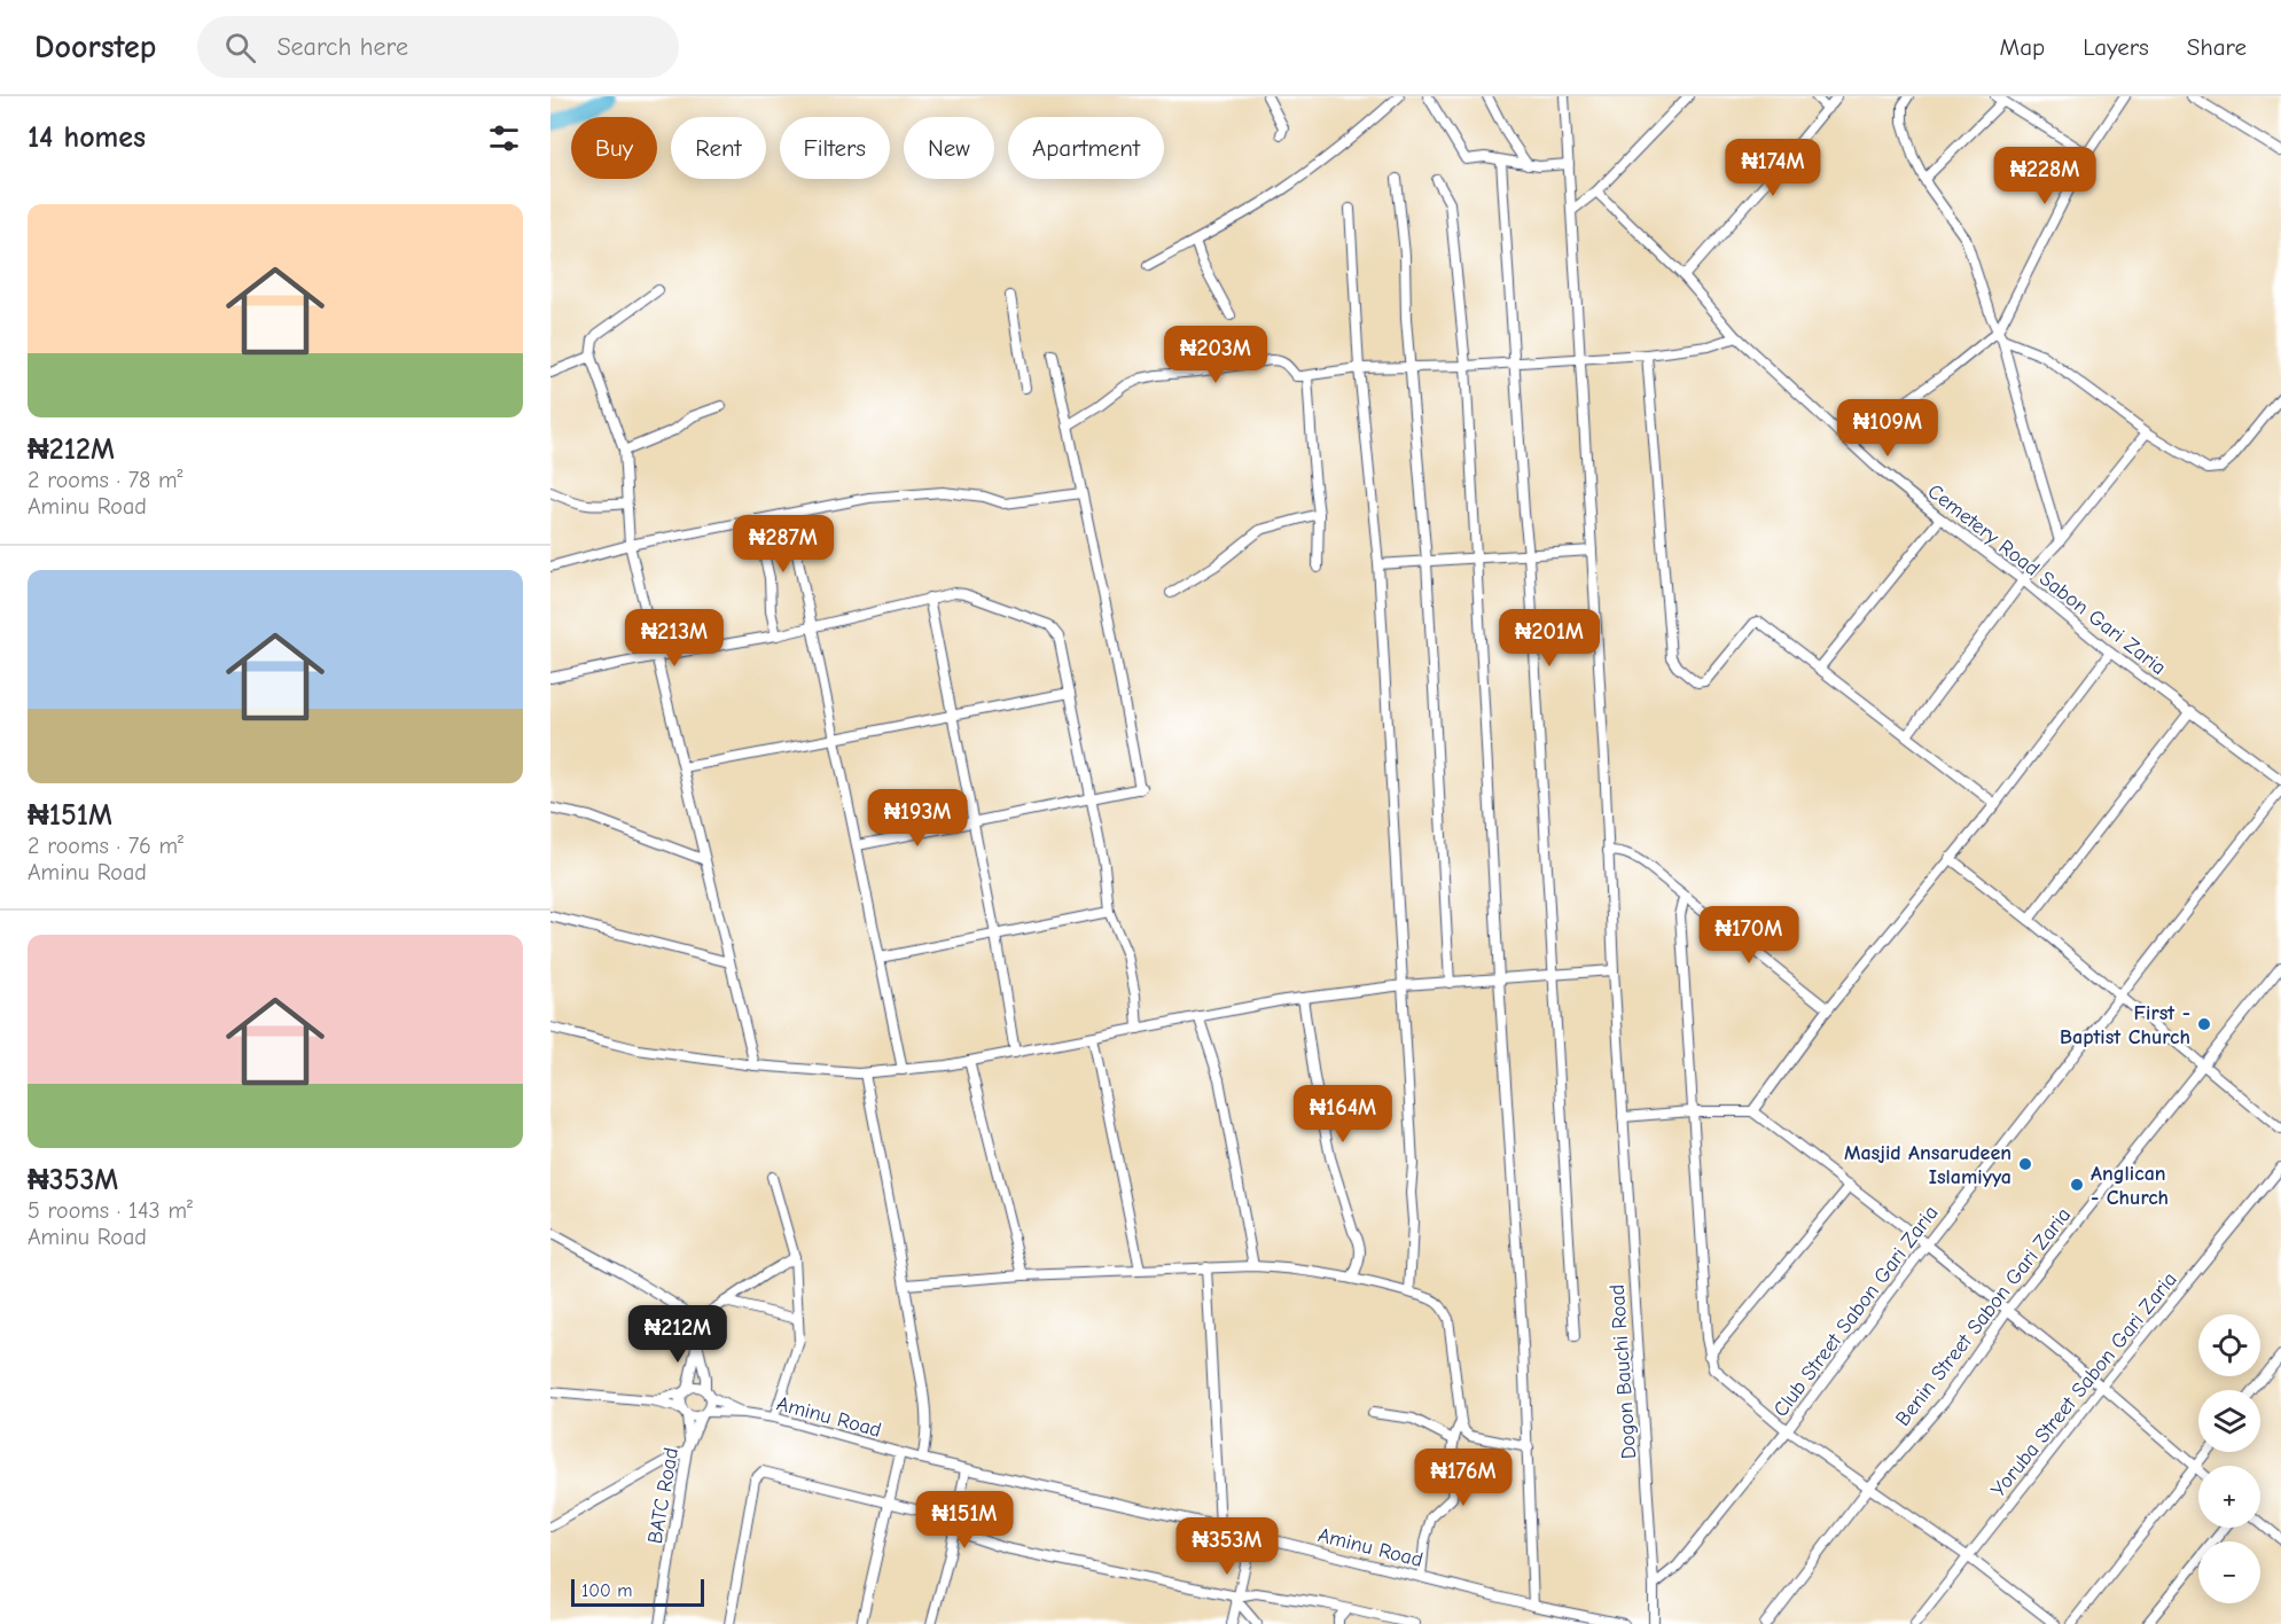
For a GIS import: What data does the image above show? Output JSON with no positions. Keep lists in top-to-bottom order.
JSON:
{
  "streets": {
    "street": [
      "Cemetery Road Sabon Gari Zaria",
      "Club Street Sabon Gari Zaria",
      "Benin Street Sabon Gari Zaria",
      "Dogon Bauchi Road",
      "Yoruba Street Sabon Gari Zaria",
      "Aminu Road",
      "BATC Road"
    ]
  },
  "crossings": [
    ["Club Street Sabon Gari Zaria", "Dogon Bauchi Road"],
    ["Aminu Road", "BATC Road"]
  ],
  "places": ["First - Baptist Church", "Masjid Ansarudeen Islamiyya", "Anglican - Church"],
  "scale_bar": "100 m",
  "page": {
    "header": "Doorstep",
    "search": "Search here",
    "nav": ["Map", "Layers", "Share"],
    "heading": "14 homes",
    "chip": [
      "Buy",
      "Rent",
      "Filters",
      "New",
      "Apartment"
    ],
    "price": [
      "₦174M",
      "₦228M",
      "₦203M",
      "₦109M",
      "₦287M",
      "₦213M",
      "₦201M",
      "₦193M",
      "₦170M",
      "₦164M",
      "₦212M",
      "₦176M",
      "₦151M",
      "₦353M"
    ],
    "list": [
      {
        "name": "₦212M",
        "note": "2 rooms · 78 m² · Aminu Road"
      },
      {
        "name": "₦151M",
        "note": "2 rooms · 76 m² · Aminu Road"
      },
      {
        "name": "₦353M",
        "note": "5 rooms · 143 m² · Aminu Road"
      }
    ],
    "map_buttons": ["+", "−"],
    "scale": "100 m"
  }
}
